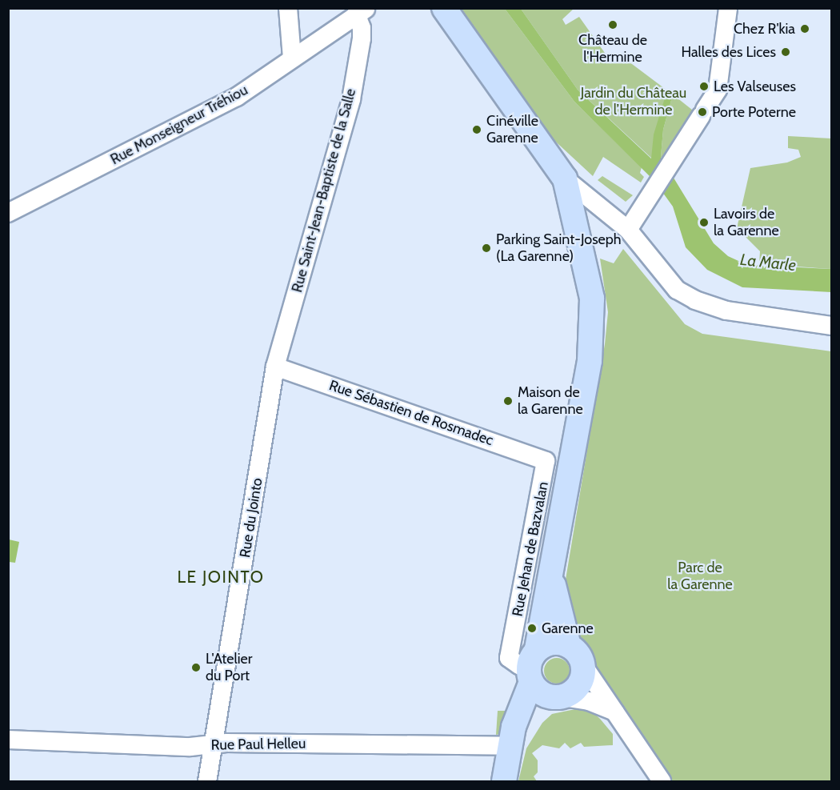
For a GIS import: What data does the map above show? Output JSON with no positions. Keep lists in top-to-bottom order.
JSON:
{
  "streets": {
    "main road": ["Rue Jehan de Bazvalan"],
    "street": [
      "Rue Monseigneur Tréhiou",
      "Rue Saint-Jean-Baptiste de la Salle",
      "Rue Sébastien de Rosmadec",
      "Rue du Jointo",
      "Rue Paul Helleu"
    ]
  },
  "crossings": [
    ["Rue Monseigneur Tréhiou", "Rue Saint-Jean-Baptiste de la Salle"],
    ["Rue Saint-Jean-Baptiste de la Salle", "Rue Sébastien de Rosmadec"],
    ["Rue Saint-Jean-Baptiste de la Salle", "Rue du Jointo"],
    ["Rue Sébastien de Rosmadec", "Rue du Jointo"],
    ["Rue Sébastien de Rosmadec", "Rue Jehan de Bazvalan"],
    ["Rue du Jointo", "Rue Paul Helleu"],
    ["Rue Jehan de Bazvalan", "Rue Paul Helleu"]
  ],
  "districts": ["LE JOINTO"],
  "water": ["La Marle"],
  "parks": ["Jardin du Château de l’Hermine", "Parc de la Garenne"],
  "places": [
    "Château de l'Hermine",
    "Chez R'kia",
    "Halles des Lices",
    "Les Valseuses",
    "Porte Poterne",
    "Cinéville Garenne",
    "Lavoirs de la Garenne",
    "Parking Saint-Joseph (La Garenne)",
    "Maison de la Garenne",
    "Garenne",
    "L'Atelier du Port"
  ]
}
